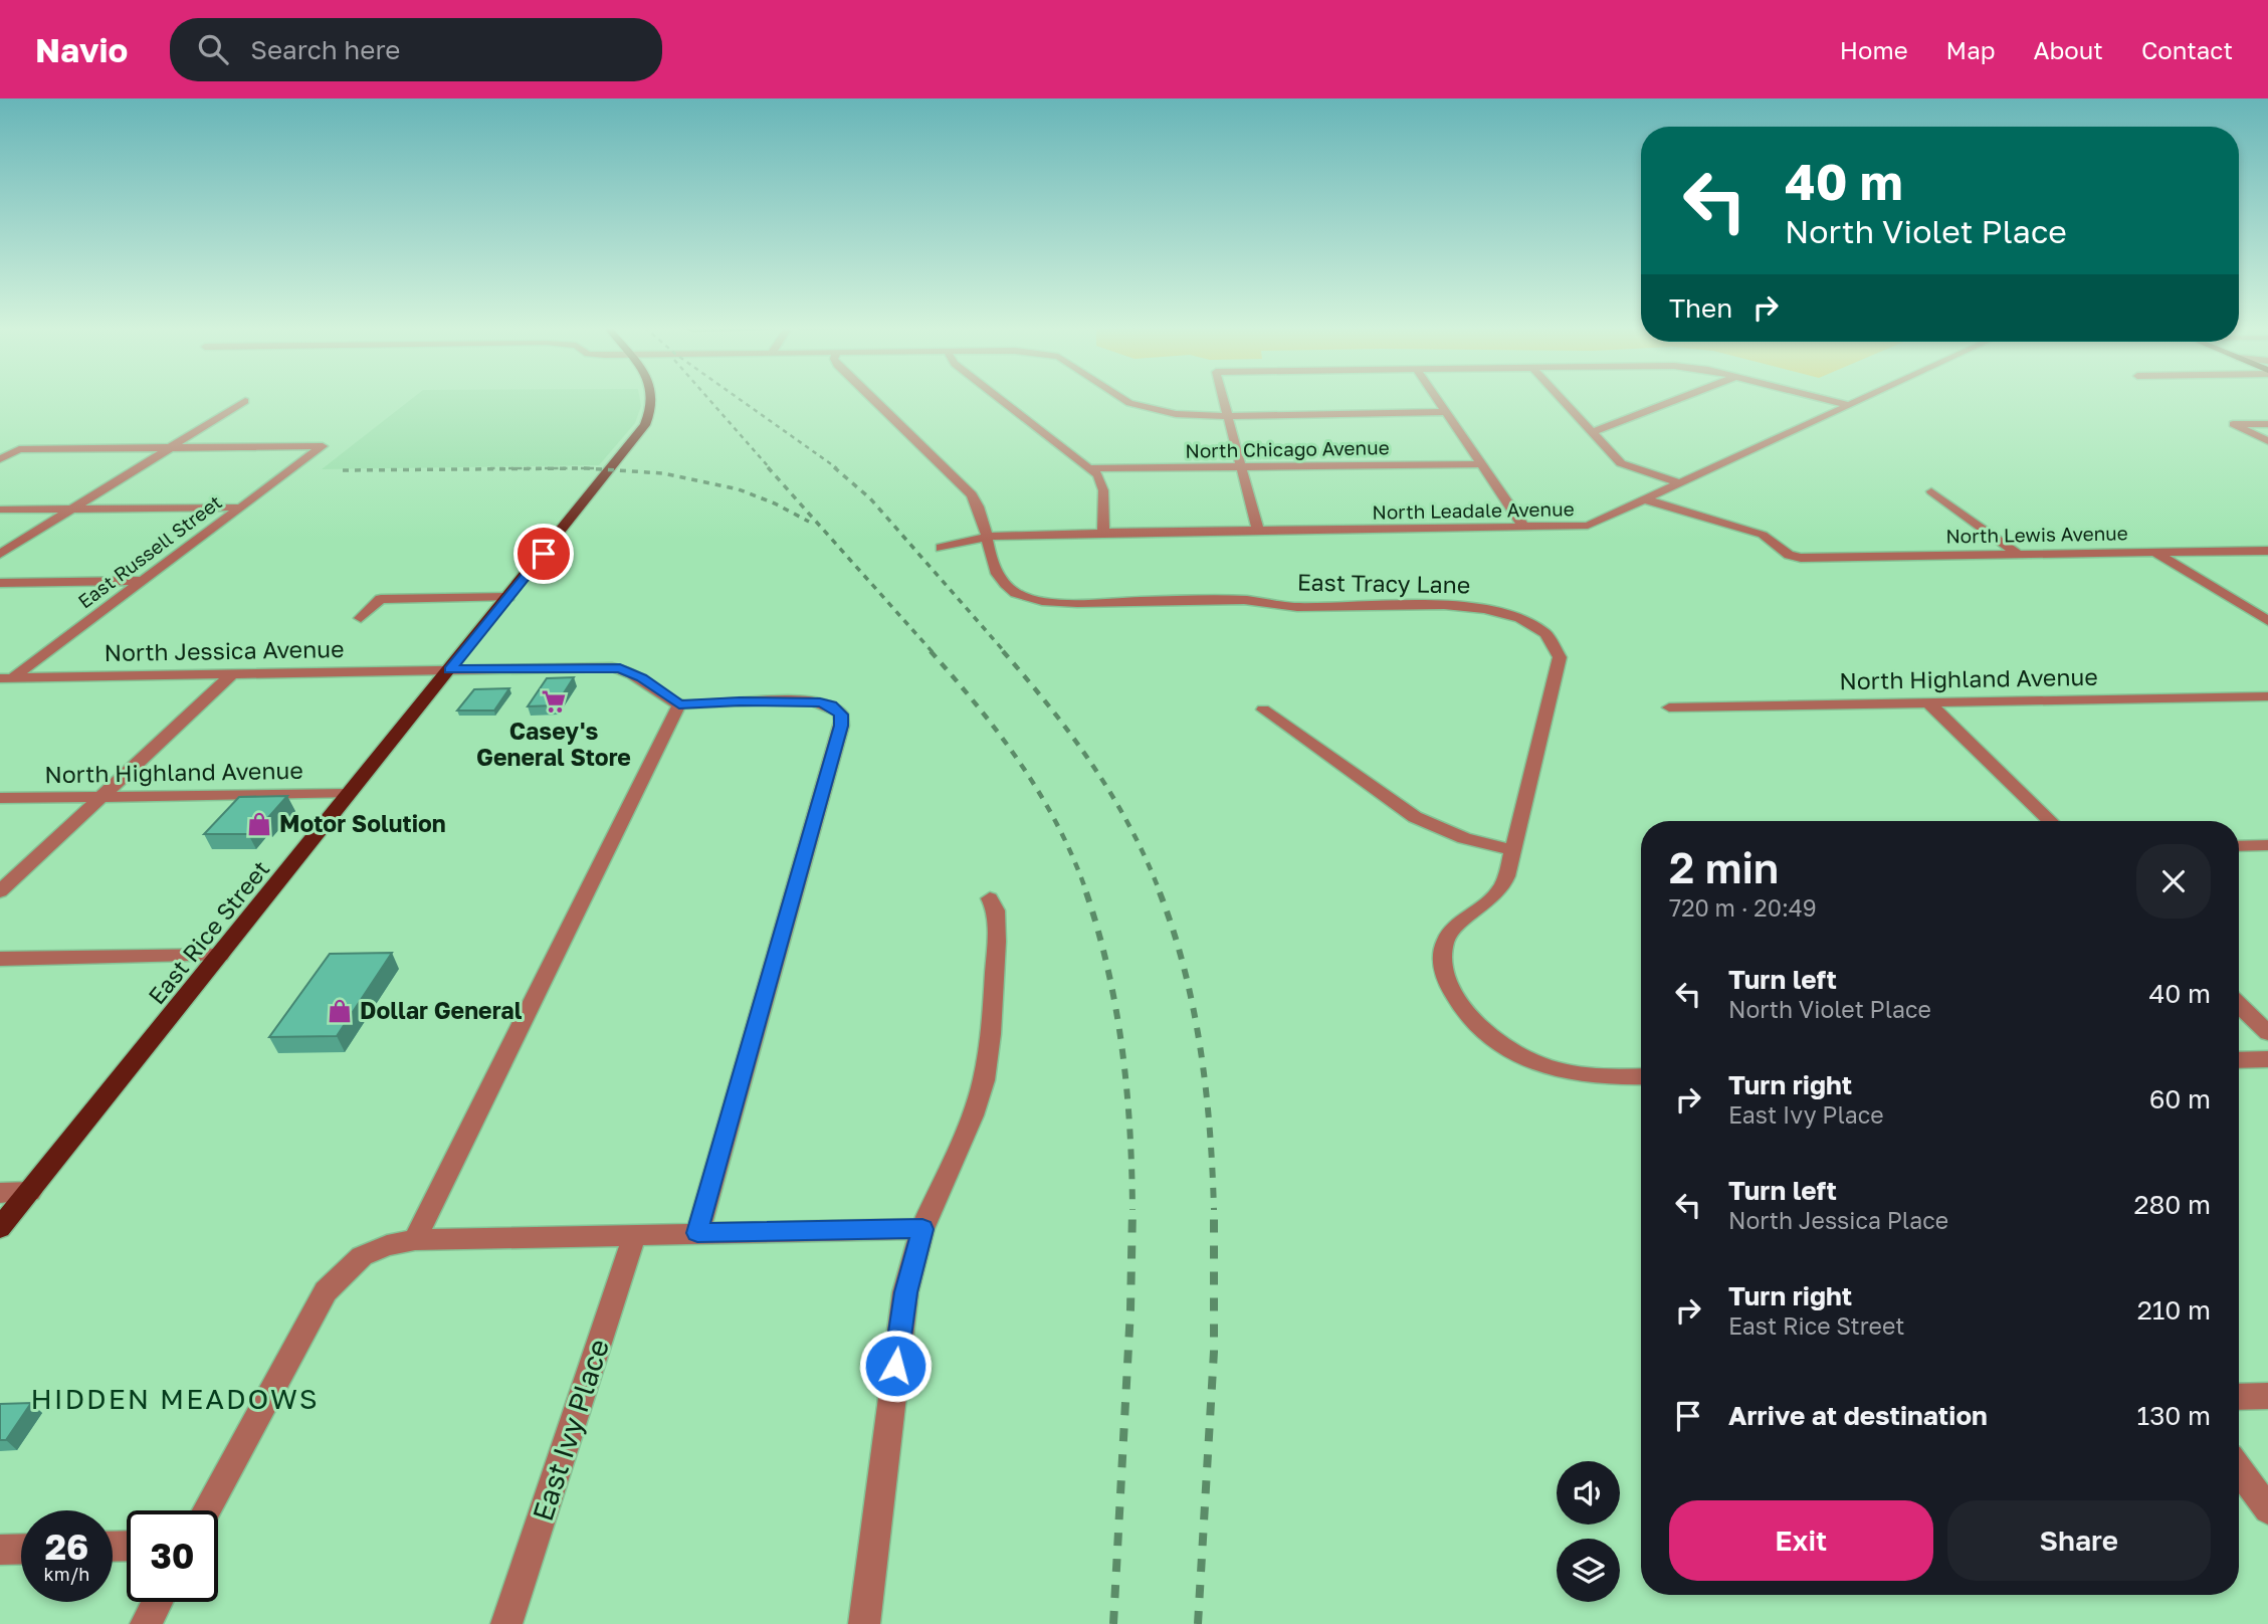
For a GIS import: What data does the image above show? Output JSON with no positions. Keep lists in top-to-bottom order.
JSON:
{
  "streets": {
    "main road": ["East Rice Street"],
    "street": [
      "North Chicago Avenue",
      "North Leadale Avenue",
      "North Lewis Avenue",
      "East Russell Street",
      "East Tracy Lane",
      "North Jessica Avenue",
      "North Highland Avenue",
      "East Ivy Place"
    ]
  },
  "crossings": [
    ["North Leadale Avenue", "North Lewis Avenue"],
    ["North Leadale Avenue", "East Tracy Lane"],
    ["East Russell Street", "North Jessica Avenue"],
    ["North Jessica Avenue", "East Rice Street"],
    ["North Highland Avenue", "East Rice Street"]
  ],
  "districts": ["HIDDEN MEADOWS"],
  "places": {
    "supermarket": ["Casey's General Store"],
    "shop": ["Motor Solution", "Dollar General"]
  },
  "page": {
    "header": "Navio",
    "search": "Search here",
    "nav": [
      "Home",
      "Map",
      "About",
      "Contact"
    ],
    "turn": ["40 m", "North Violet Place"],
    "then": "Then",
    "heading": ["2 min", "720 m · 20:49"],
    "list": [
      {
        "name": "Turn left",
        "note": "North Violet Place",
        "value": "40 m"
      },
      {
        "name": "Turn right",
        "note": "East Ivy Place",
        "value": "60 m"
      },
      {
        "name": "Turn left",
        "note": "North Jessica Place",
        "value": "280 m"
      },
      {
        "name": "Turn right",
        "note": "East Rice Street",
        "value": "210 m"
      },
      {
        "name": "Arrive at destination",
        "value": "130 m"
      }
    ],
    "buttons": ["Exit", "Share"],
    "speed": "26 km/h",
    "limit": "30"
  }
}
